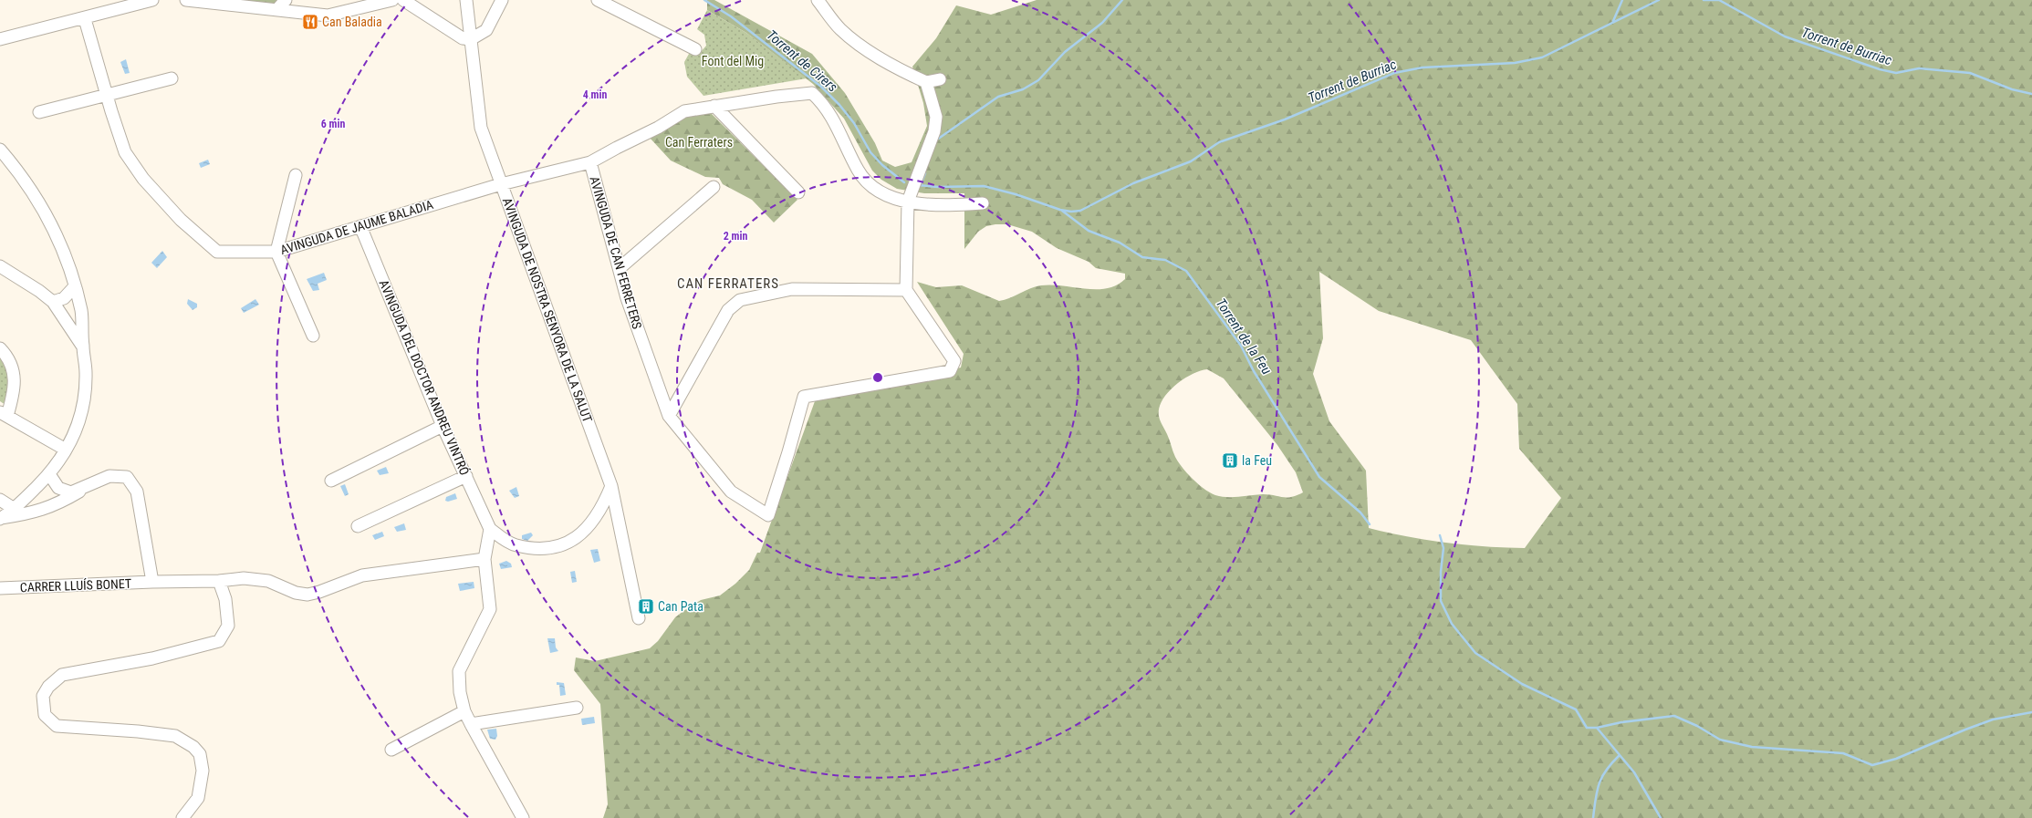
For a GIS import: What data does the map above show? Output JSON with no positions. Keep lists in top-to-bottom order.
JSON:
{
  "streets": {
    "street": [
      "AVINGUDA DE JAUME BALADIA",
      "AVINGUDA DE CAN FERRETERS",
      "AVINGUDA DE NOSTRA SENYORA DE LA SALUT",
      "AVINGUDA DEL DOCTOR ANDREU VINTRÓ",
      "CARRER LLUÍS BONET"
    ]
  },
  "crossings": [
    ["AVINGUDA DE JAUME BALADIA", "AVINGUDA DE CAN FERRETERS"],
    ["AVINGUDA DE JAUME BALADIA", "AVINGUDA DE NOSTRA SENYORA DE LA SALUT"],
    ["AVINGUDA DE JAUME BALADIA", "AVINGUDA DEL DOCTOR ANDREU VINTRÓ"]
  ],
  "districts": ["CAN FERRATERS"],
  "water": ["Torrent de Burriac", "Torrent de Cirers", "Torrent de la Feu"],
  "parks": ["Font del Mig", "Can Ferraters"],
  "places": {
    "restaurant": ["Can Baladia"],
    "building": ["la Feu", "Can Pata"]
  },
  "rings": ["4 min", "6 min", "2 min"]
}
